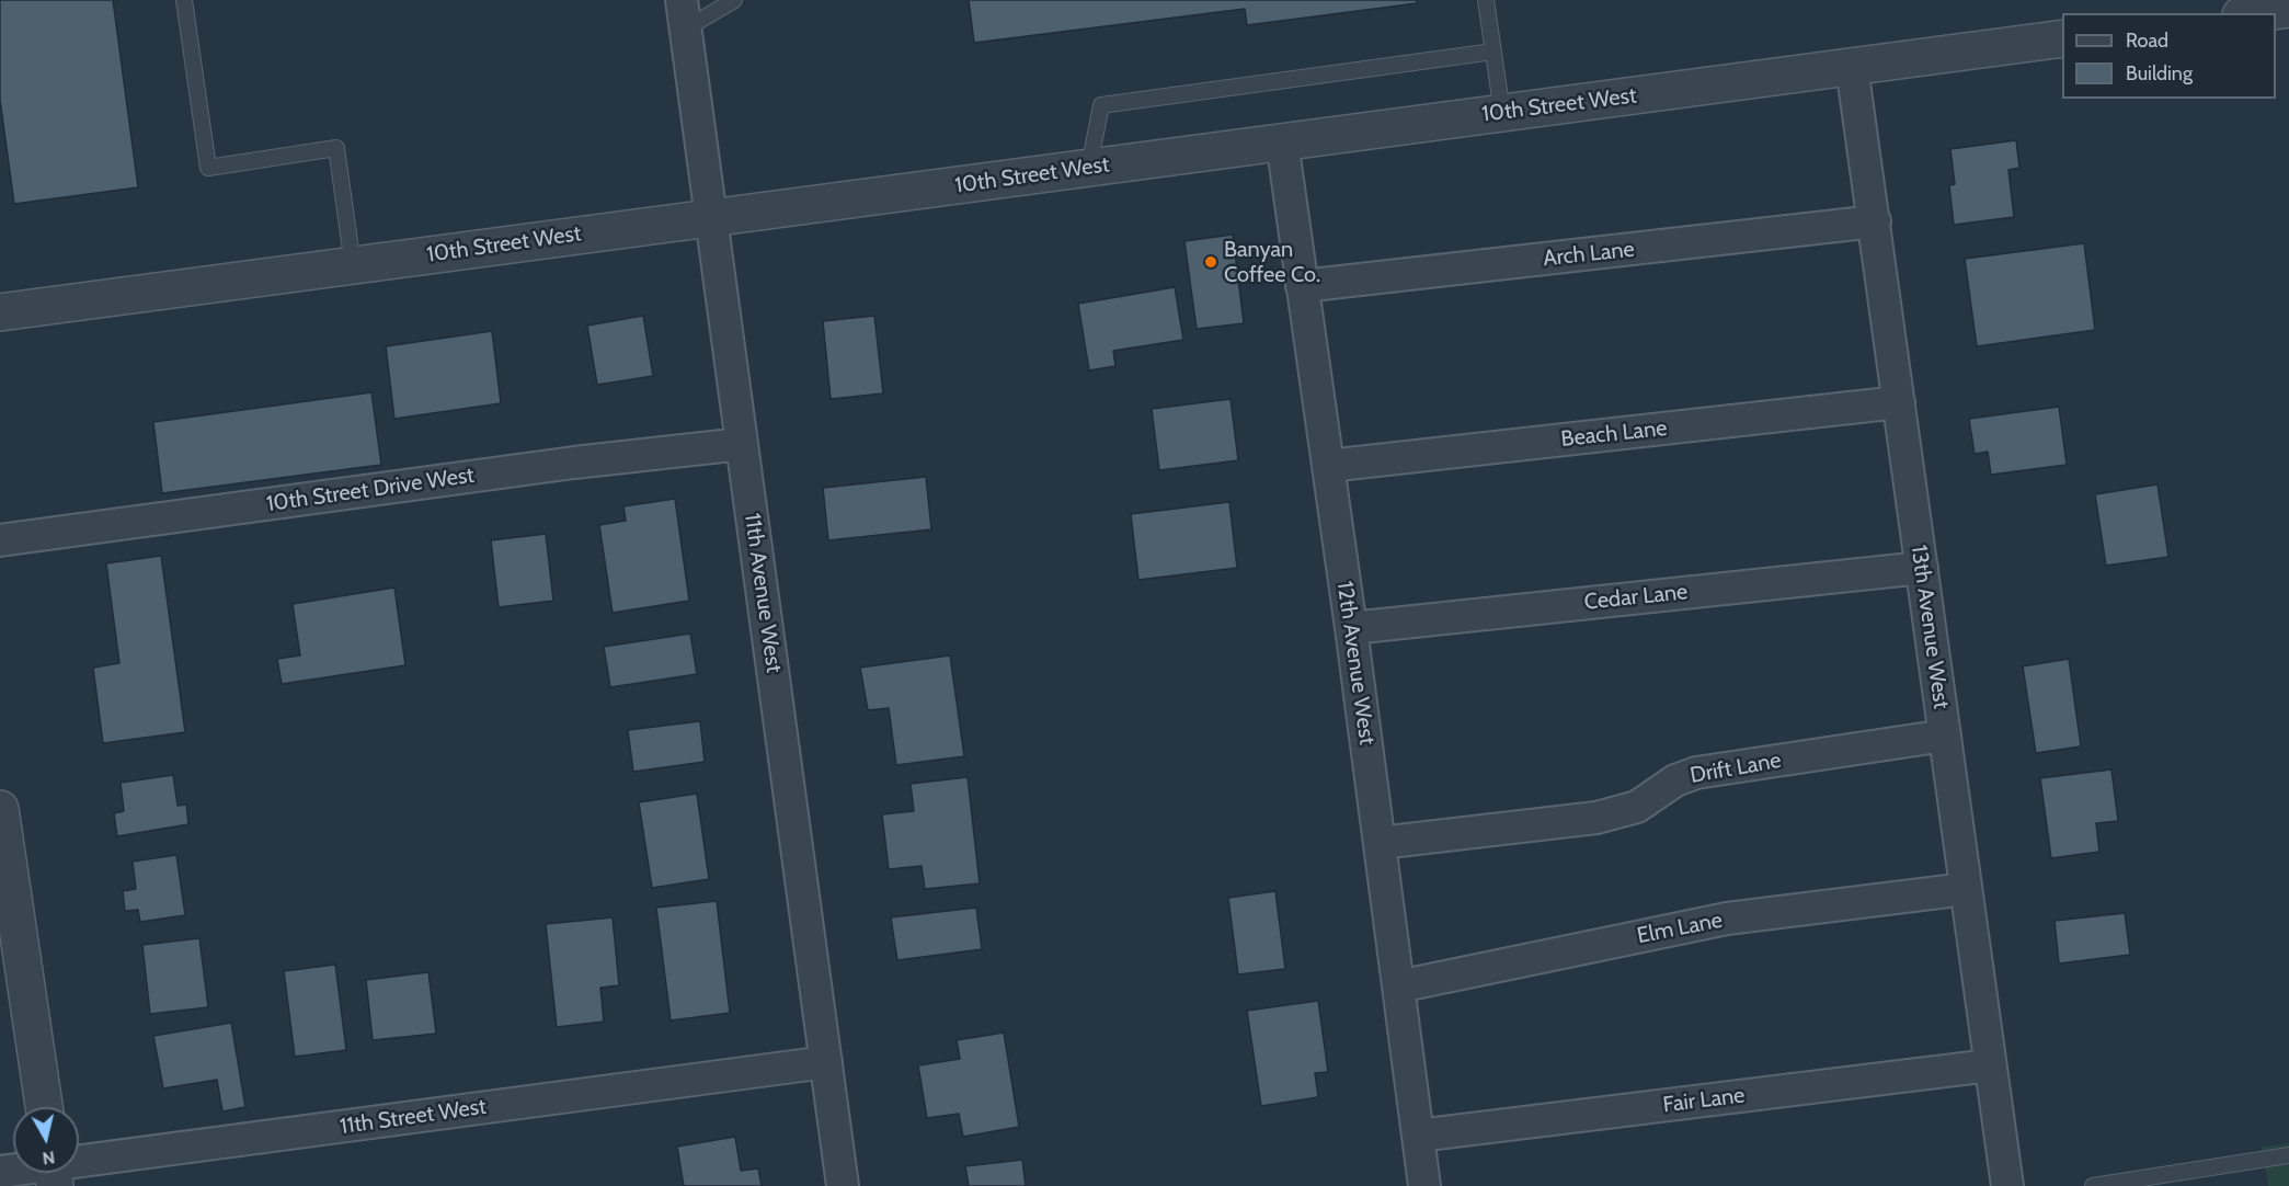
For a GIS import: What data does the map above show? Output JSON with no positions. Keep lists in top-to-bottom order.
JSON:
{
  "streets": {
    "street": [
      "10th Street West",
      "Arch Lane",
      "Beach Lane",
      "10th Street Drive West",
      "11th Avenue West",
      "Cedar Lane",
      "13th Avenue West",
      "12th Avenue West",
      "Drift Lane",
      "Elm Lane",
      "Fair Lane",
      "11th Street West"
    ]
  },
  "crossings": [
    ["10th Street West", "11th Avenue West"],
    ["10th Street West", "13th Avenue West"],
    ["10th Street West", "12th Avenue West"],
    ["Arch Lane", "13th Avenue West"],
    ["Arch Lane", "12th Avenue West"],
    ["Beach Lane", "13th Avenue West"],
    ["Beach Lane", "12th Avenue West"],
    ["10th Street Drive West", "11th Avenue West"],
    ["11th Avenue West", "11th Street West"],
    ["Cedar Lane", "13th Avenue West"],
    ["Cedar Lane", "12th Avenue West"],
    ["13th Avenue West", "Drift Lane"],
    ["13th Avenue West", "Elm Lane"],
    ["13th Avenue West", "Fair Lane"],
    ["12th Avenue West", "Drift Lane"],
    ["12th Avenue West", "Elm Lane"],
    ["12th Avenue West", "Fair Lane"]
  ],
  "places": ["Banyan Coffee Co."],
  "legend": ["Road", "Building"],
  "north": "bottom"
}
